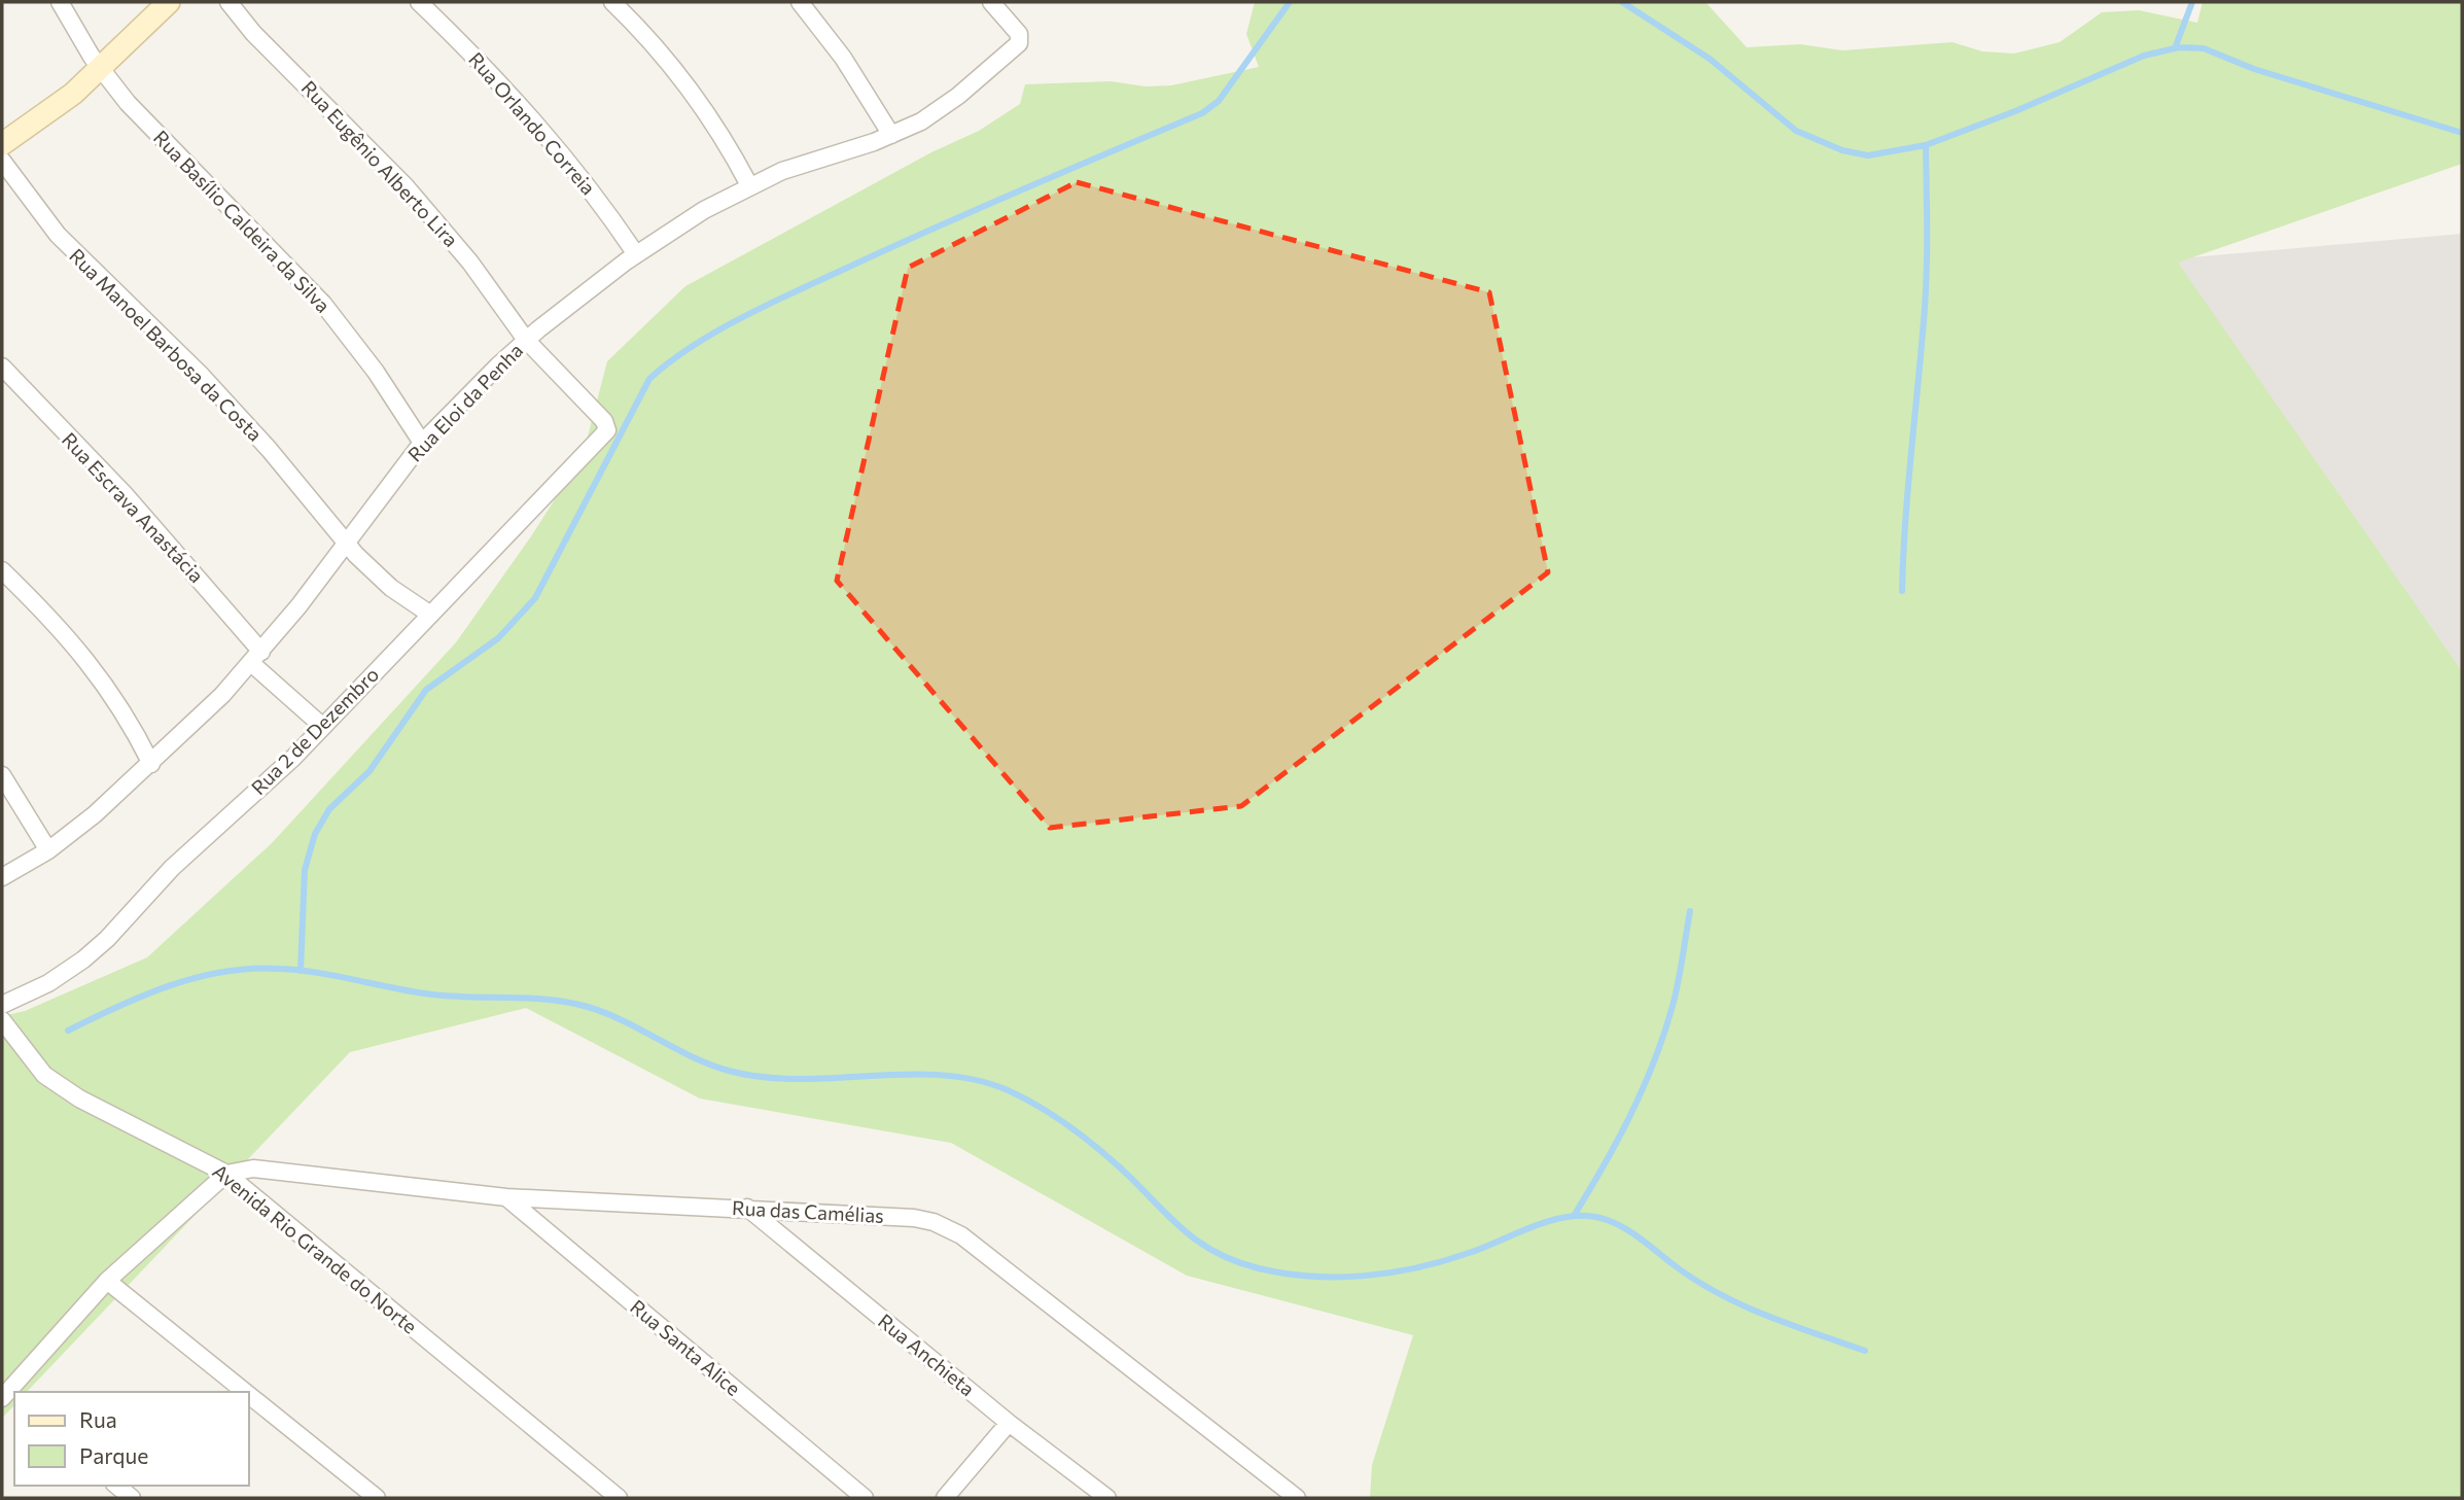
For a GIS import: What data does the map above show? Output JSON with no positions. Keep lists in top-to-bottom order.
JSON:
{
  "streets": {
    "street": [
      "Rua Orlando Correia",
      "Rua Eugênio Alberto Lira",
      "Rua Basílio Caldeira da Silva",
      "Rua Manoel Barbosa da Costa",
      "Rua Eloi da Penha",
      "Rua Escrava Anastácia",
      "Rua 2 de Dezembro",
      "Rua das Camélias",
      "Avenida Rio Grande do Norte",
      "Rua Santa Alice",
      "Rua Anchieta"
    ]
  },
  "crossings": [
    ["Rua Orlando Correia", "Rua Eloi da Penha"],
    ["Rua Eugênio Alberto Lira", "Rua Eloi da Penha"],
    ["Rua Eugênio Alberto Lira", "Rua 2 de Dezembro"],
    ["Rua Basílio Caldeira da Silva", "Rua Eloi da Penha"],
    ["Rua Manoel Barbosa da Costa", "Rua Eloi da Penha"],
    ["Rua Manoel Barbosa da Costa", "Rua 2 de Dezembro"],
    ["Rua Eloi da Penha", "Rua Escrava Anastácia"],
    ["Rua Escrava Anastácia", "Rua 2 de Dezembro"],
    ["Rua das Camélias", "Avenida Rio Grande do Norte"],
    ["Rua das Camélias", "Rua Santa Alice"],
    ["Rua das Camélias", "Rua Anchieta"]
  ],
  "legend": ["Rua", "Parque"]
}
